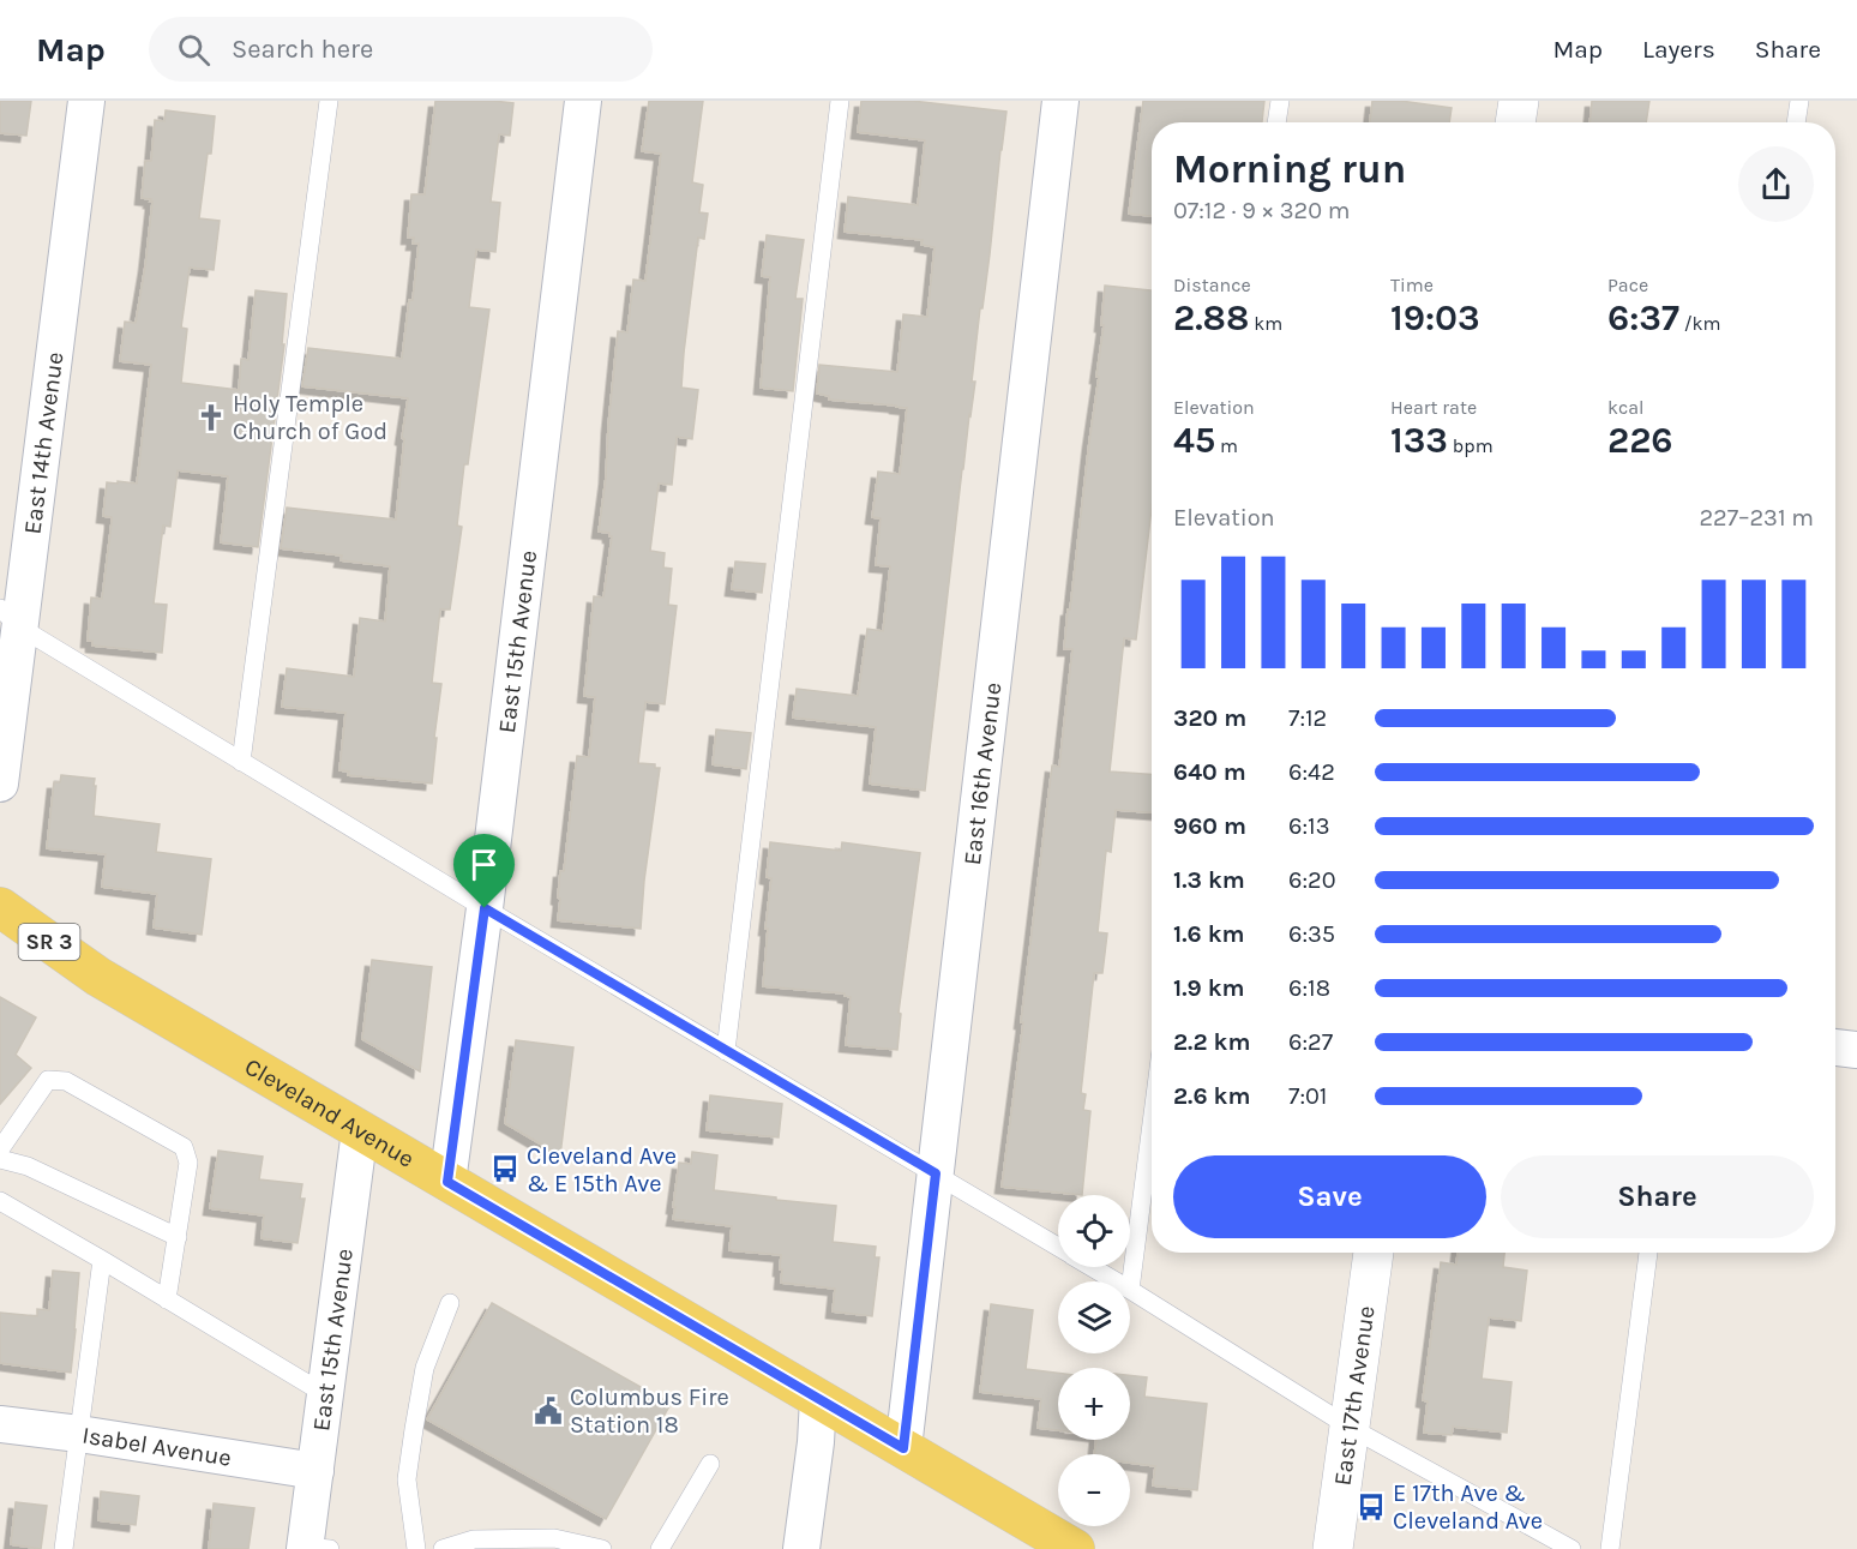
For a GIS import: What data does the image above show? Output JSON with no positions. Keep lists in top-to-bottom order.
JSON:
{
  "streets": {
    "main road": ["SR 3", "Cleveland Avenue"],
    "street": [
      "East 14th Avenue",
      "East 15th Avenue",
      "East 16th Avenue",
      "East 17th Avenue",
      "Isabel Avenue"
    ]
  },
  "crossings": [
    ["East 15th Avenue", "Cleveland Avenue"],
    ["East 15th Avenue", "Isabel Avenue"],
    ["East 16th Avenue", "Cleveland Avenue"]
  ],
  "places": {
    "church": ["Holy Temple Church of God"],
    "bus stop": ["Cleveland Ave & E 15th Ave", "E 17th Ave & Cleveland Ave"],
    "public building": ["Columbus Fire Station 18"]
  },
  "page": {
    "header": "Map",
    "search": "Search here",
    "nav": ["Map", "Layers", "Share"],
    "heading": ["Morning run", "07:12 · 9 × 320 m"],
    "stats": [
      ["Distance", "2.88 km"],
      ["Time", "19:03"],
      ["Pace", "6:37 /km"],
      ["Elevation", "45 m"],
      ["Heart rate", "133 bpm"],
      ["kcal", "226"]
    ],
    "chart": ["Elevation", "227–231 m"],
    "list": [
      {
        "name": "320 m",
        "note": "7:12"
      },
      {
        "name": "640 m",
        "note": "6:42"
      },
      {
        "name": "960 m",
        "note": "6:13"
      },
      {
        "name": "1.3 km",
        "note": "6:20"
      },
      {
        "name": "1.6 km",
        "note": "6:35"
      },
      {
        "name": "1.9 km",
        "note": "6:18"
      },
      {
        "name": "2.2 km",
        "note": "6:27"
      },
      {
        "name": "2.6 km",
        "note": "7:01"
      }
    ],
    "buttons": ["Save", "Share"],
    "map_buttons": ["+", "−"]
  }
}
